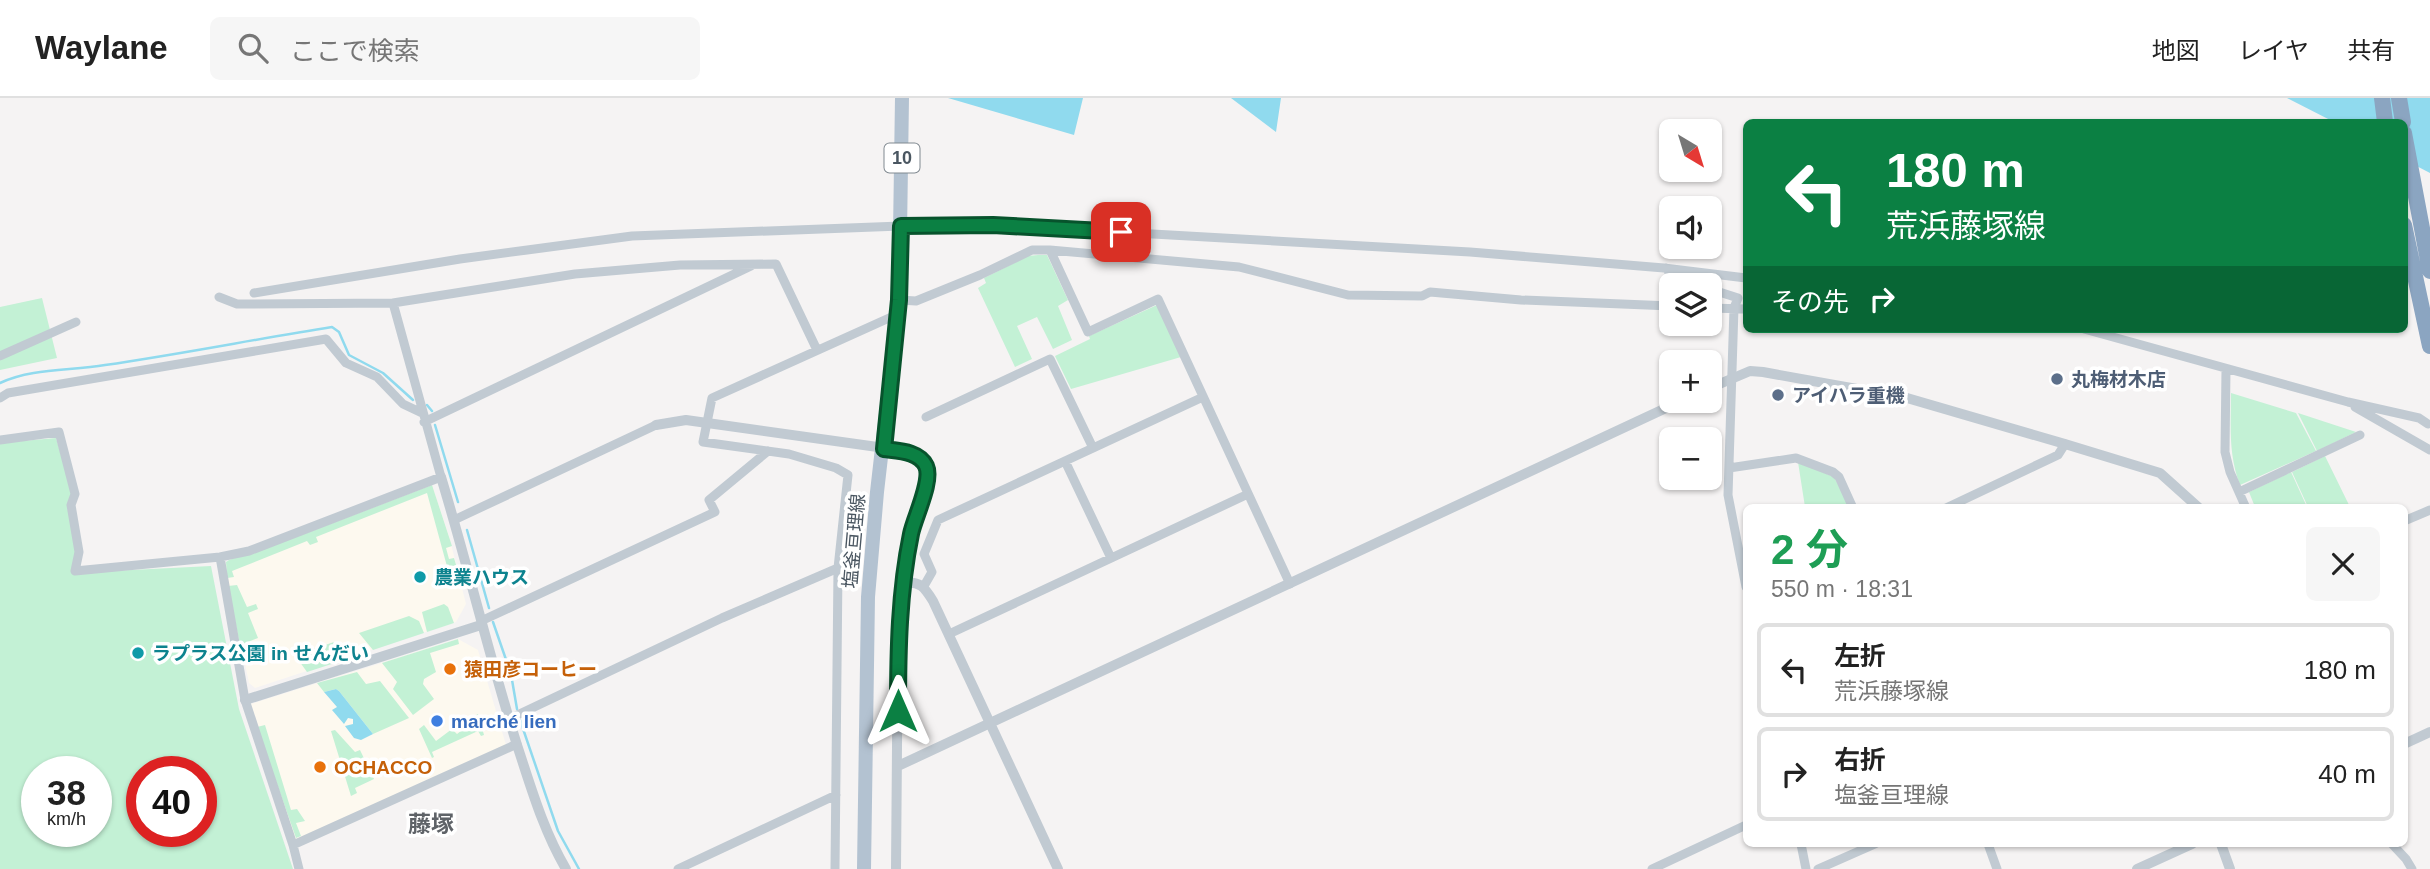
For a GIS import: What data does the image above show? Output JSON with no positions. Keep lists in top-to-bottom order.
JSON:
{
  "streets": {
    "main road": ["10", "塩釜亘理線"]
  },
  "crossings": [
    ["10", "塩釜亘理線"]
  ],
  "districts": ["藤塚"],
  "places": [
    "丸梅材木店",
    "アイハラ重機",
    "農業ハウス",
    "ラプラス公園 in せんだい",
    "猿田彦コーヒー",
    "marché lien",
    "OCHACCO"
  ],
  "north": "bottom right",
  "page": {
    "header": "Waylane",
    "search": "ここで検索",
    "nav": ["地図", "レイヤ", "共有"],
    "map_buttons": ["+", "−"],
    "turn": ["180 m", "荒浜藤塚線"],
    "then": "その先",
    "heading": ["2 分", "550 m · 18:31"],
    "list": [
      {
        "name": "左折",
        "note": "荒浜藤塚線",
        "value": "180 m"
      },
      {
        "name": "右折",
        "note": "塩釜亘理線",
        "value": "40 m"
      }
    ],
    "speed": "38 km/h",
    "limit": "40"
  }
}
